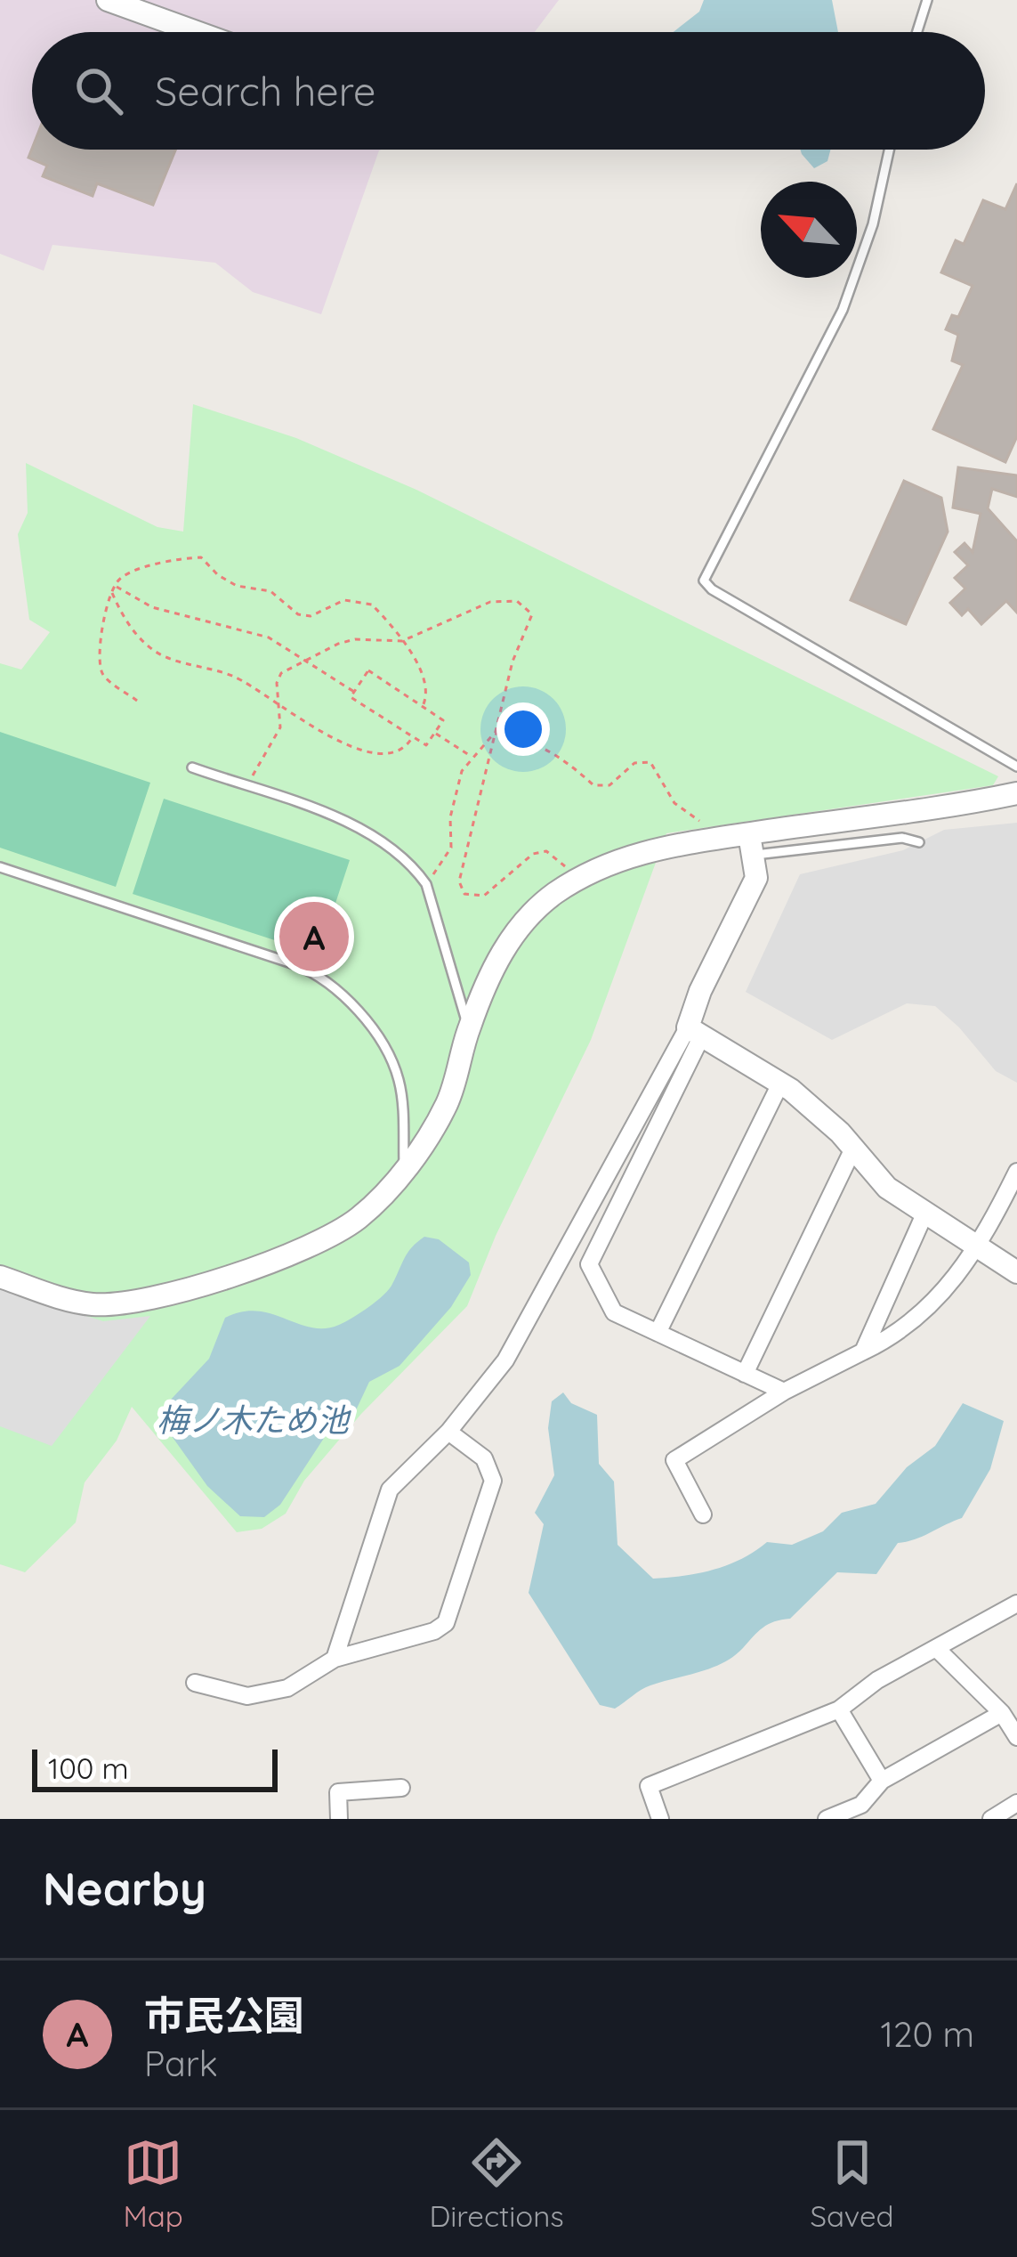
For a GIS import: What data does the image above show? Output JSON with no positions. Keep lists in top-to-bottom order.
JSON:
{
  "water": ["梅ノ木ため池"],
  "scale_bar": "100 m",
  "north": "top left",
  "page": {
    "search": "Search here",
    "pins": "A",
    "scale": "100 m",
    "heading": "Nearby",
    "list": [
      {
        "mark": "A",
        "name": "市民公園",
        "note": "Park",
        "value": "120 m"
      }
    ],
    "nav": ["Map", "Directions", "Saved"]
  }
}
